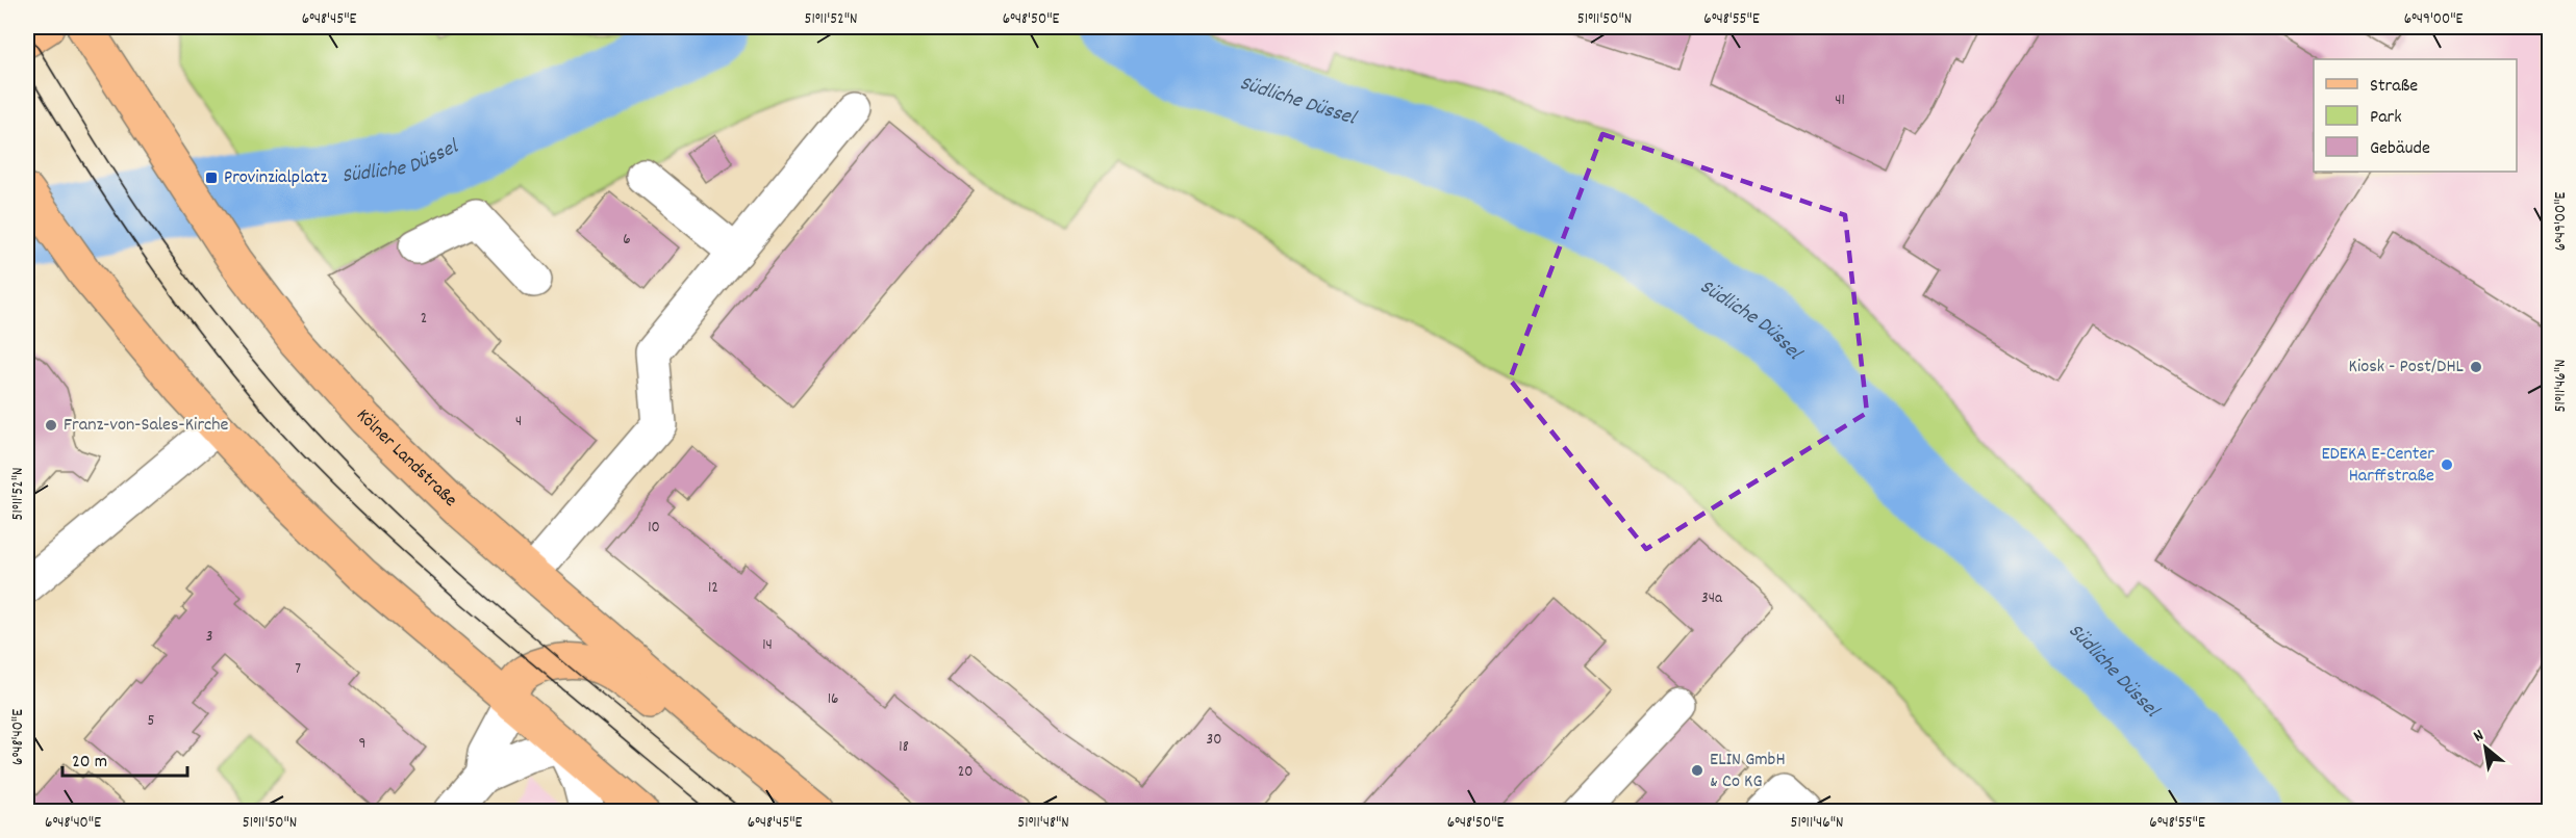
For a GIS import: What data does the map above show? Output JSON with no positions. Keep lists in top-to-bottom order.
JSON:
{
  "streets": {
    "main road": ["Kölner Landstraße"]
  },
  "water": ["Südliche Düssel"],
  "places": {
    "transit": ["Provinzialplatz"],
    "other": [
      "Kiosk - Post/DHL",
      "Franz-von-Sales-Kirche",
      "EDEKA E-Center Harffstraße",
      "ELIN GmbH & Co KG"
    ]
  },
  "house_numbers": [
    "41",
    "6",
    "2",
    "4",
    "10",
    "12",
    "34a",
    "3",
    "14",
    "7",
    "16",
    "5",
    "30",
    "9",
    "18",
    "20"
  ],
  "legend": ["Straße", "Park", "Gebäude"],
  "scale_bar": "20 m",
  "north": "top left",
  "coordinates": [
    "6°48'45\"E",
    "51°11'52\"N",
    "6°48'50\"E",
    "51°11'50\"N",
    "6°48'55\"E",
    "6°49'00\"E",
    "51°11'46\"N",
    "6°48'40\"E",
    "51°11'48\"N"
  ]
}
